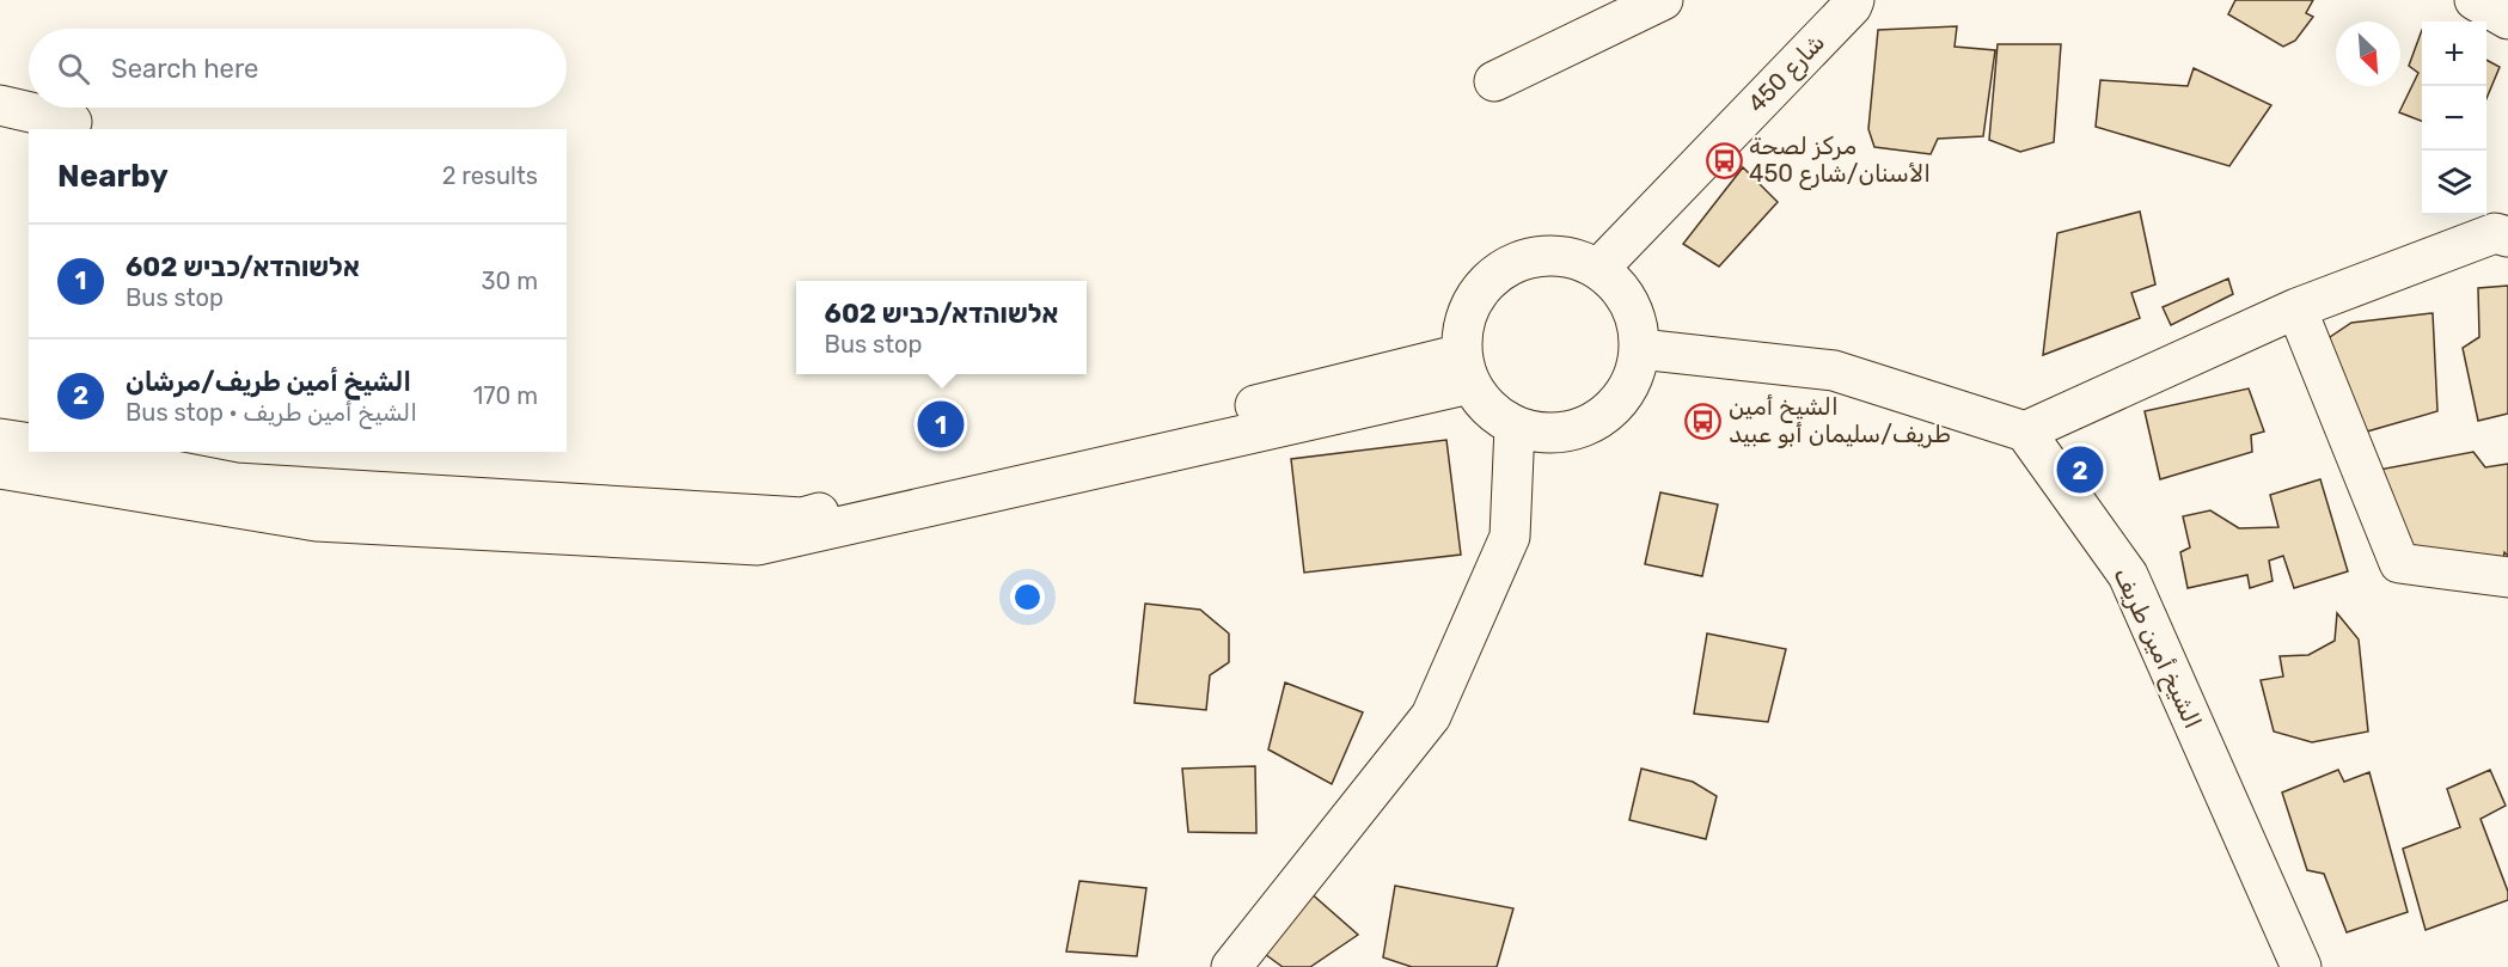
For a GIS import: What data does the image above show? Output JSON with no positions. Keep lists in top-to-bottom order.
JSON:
{
  "streets": {
    "street": ["شارع 450", "الشيخ أمين طريف"]
  },
  "places": {
    "bus stop": ["مركز لصحة الأسنان/شارع 450", "الشيخ أمين طريف/سليمان أبو عبيد"]
  },
  "north": "bottom right",
  "page": {
    "map_buttons": ["+", "−"],
    "search": "Search here",
    "heading": ["Nearby", "2 results"],
    "list": [
      {
        "mark": "1",
        "name": "אלשוהדא/כביש 602",
        "note": "Bus stop",
        "value": "30 m"
      },
      {
        "mark": "2",
        "name": "الشيخ أمين طريف/مرشان",
        "note": "Bus stop · الشيخ أمين طريف",
        "value": "170 m"
      }
    ],
    "popup": ["אלשוהדא/כביש 602", "Bus stop"],
    "pins": ["1", "2"]
  }
}
